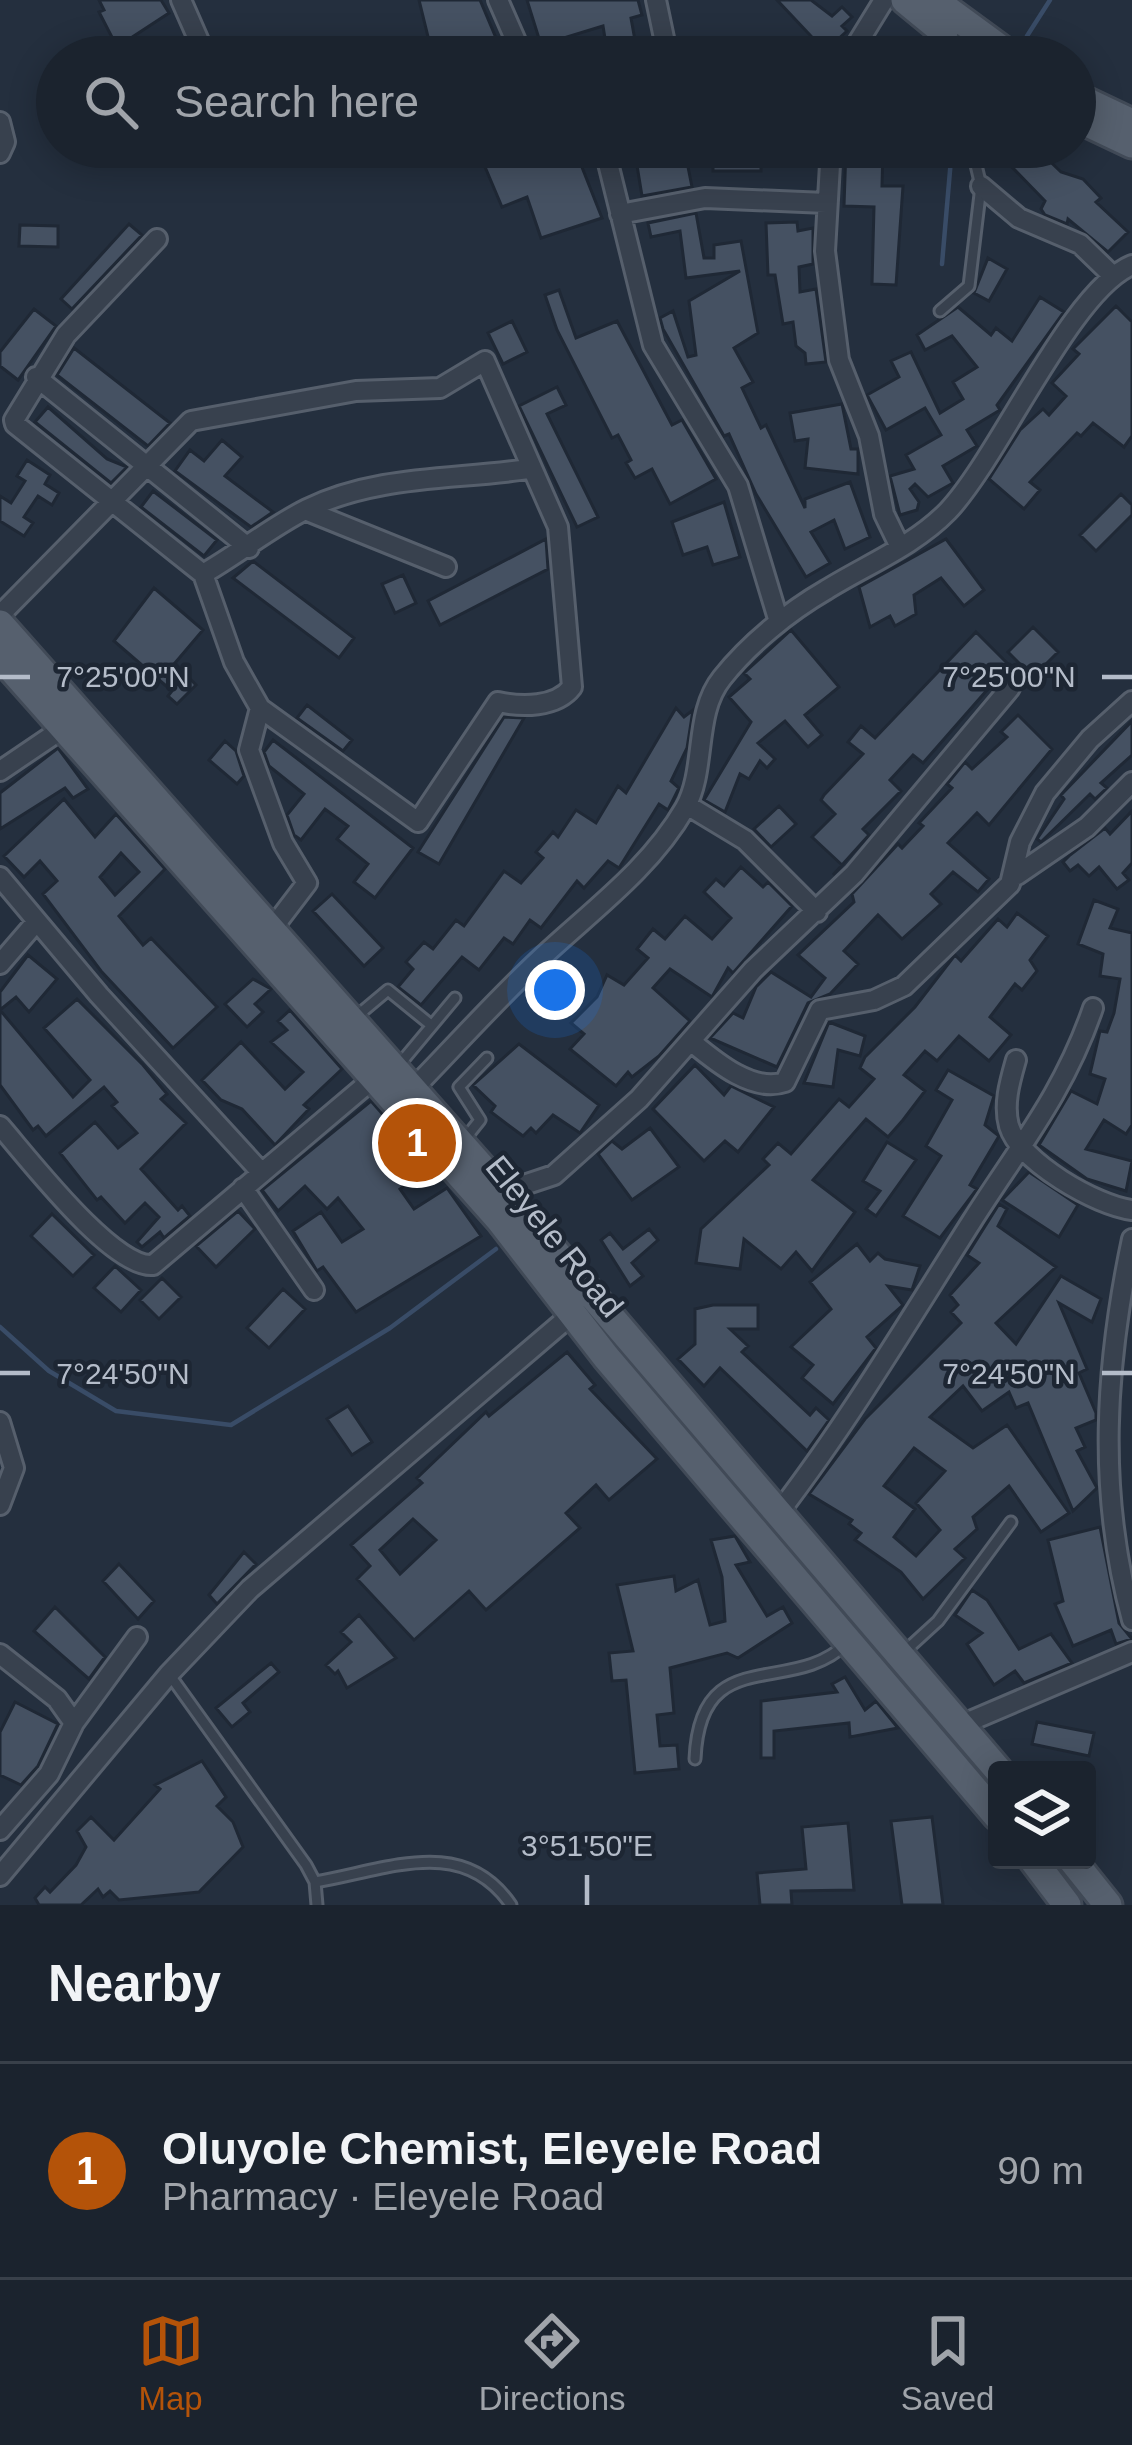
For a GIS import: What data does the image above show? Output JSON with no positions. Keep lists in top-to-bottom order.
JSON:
{
  "streets": {
    "main road": ["Eleyele Road"]
  },
  "page": {
    "search": "Search here",
    "pins": "1",
    "heading": "Nearby",
    "list": [
      {
        "mark": "1",
        "name": "Oluyole Chemist, Eleyele Road",
        "note": "Pharmacy · Eleyele Road",
        "value": "90 m"
      }
    ],
    "nav": ["Map", "Directions", "Saved"]
  },
  "coordinates": ["7°25'00\"N", "7°24'50\"N", "3°51'50\"E"]
}
